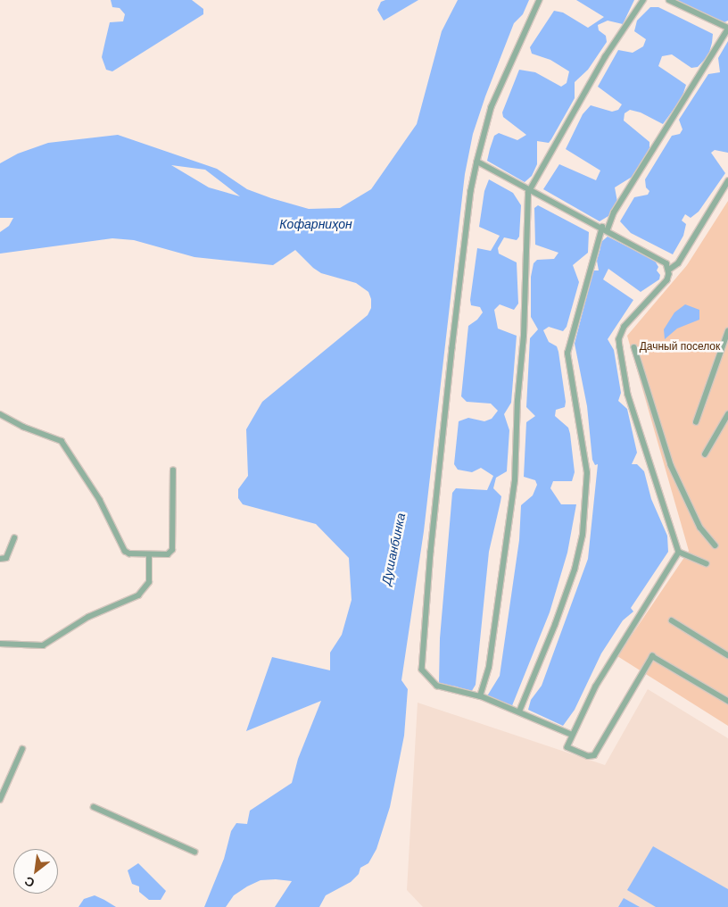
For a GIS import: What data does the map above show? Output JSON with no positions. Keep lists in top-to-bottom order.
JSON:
{
  "water": ["Кофарниҳон", "Душанбинка"],
  "parks": ["Дачный поселок"],
  "north": "bottom left"
}
